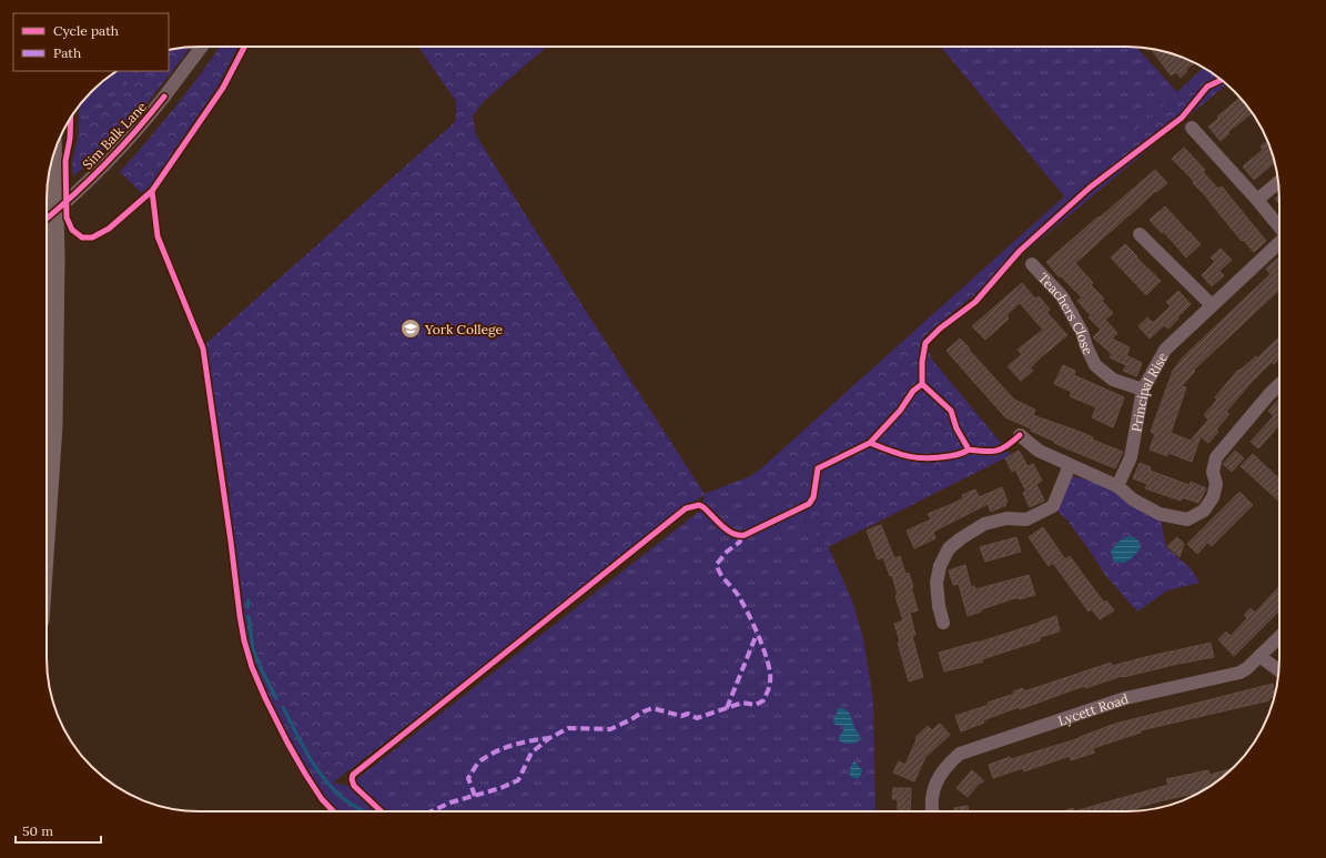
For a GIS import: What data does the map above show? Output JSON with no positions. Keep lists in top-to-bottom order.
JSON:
{
  "streets": {
    "street": [
      "Sim Balk Lane",
      "Teachers Close",
      "Principal Rise",
      "Lycett Road"
    ]
  },
  "crossings": [
    ["Teachers Close", "Principal Rise"]
  ],
  "places": {
    "school or university": ["York College"]
  },
  "legend": ["Cycle path", "Path"],
  "scale_bar": "50 m"
}
